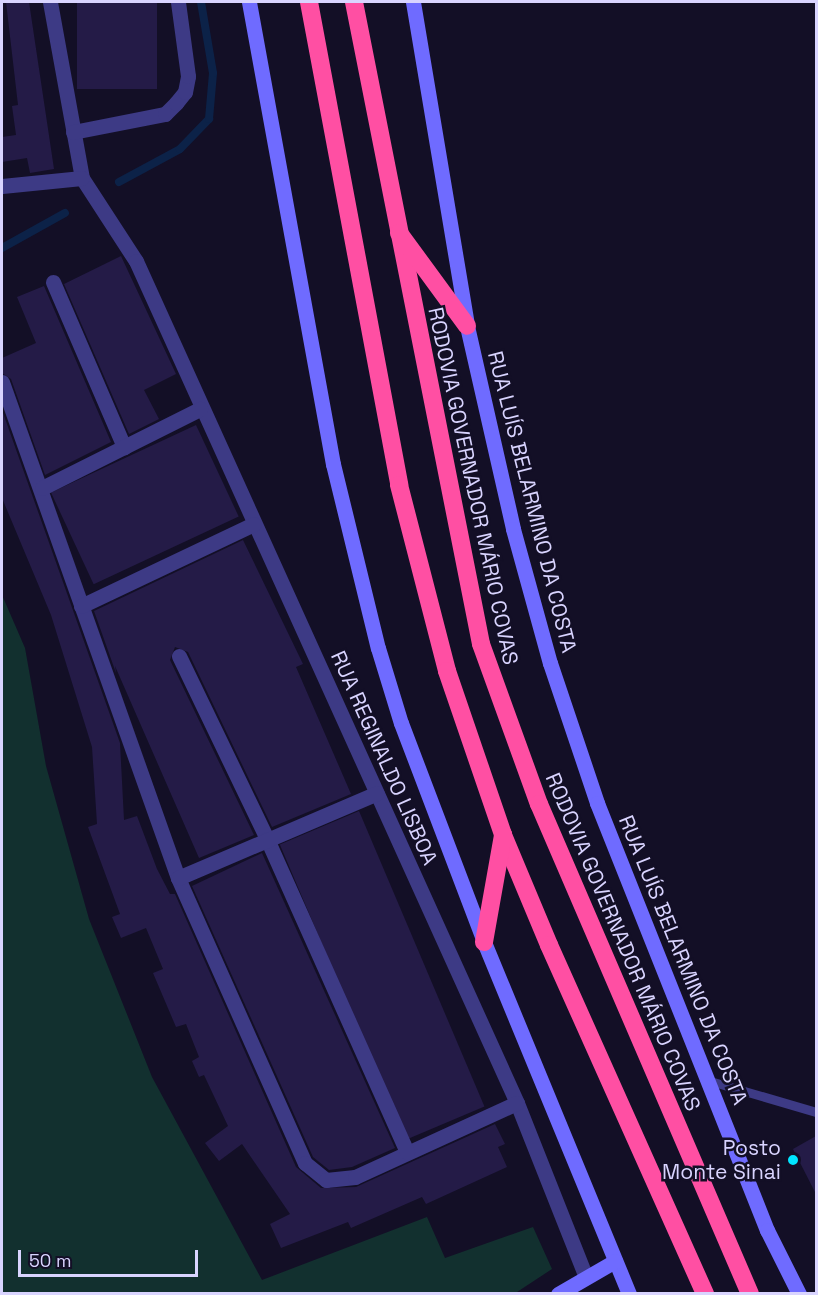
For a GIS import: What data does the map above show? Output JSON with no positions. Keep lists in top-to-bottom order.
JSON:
{
  "streets": {
    "highway": ["RODOVIA GOVERNADOR MÁRIO COVAS"],
    "main road": ["RUA LUÍS BELARMINO DA COSTA"],
    "street": ["RUA REGINALDO LISBOA"]
  },
  "places": ["Posto Monte Sinai"],
  "scale_bar": "50 m"
}
